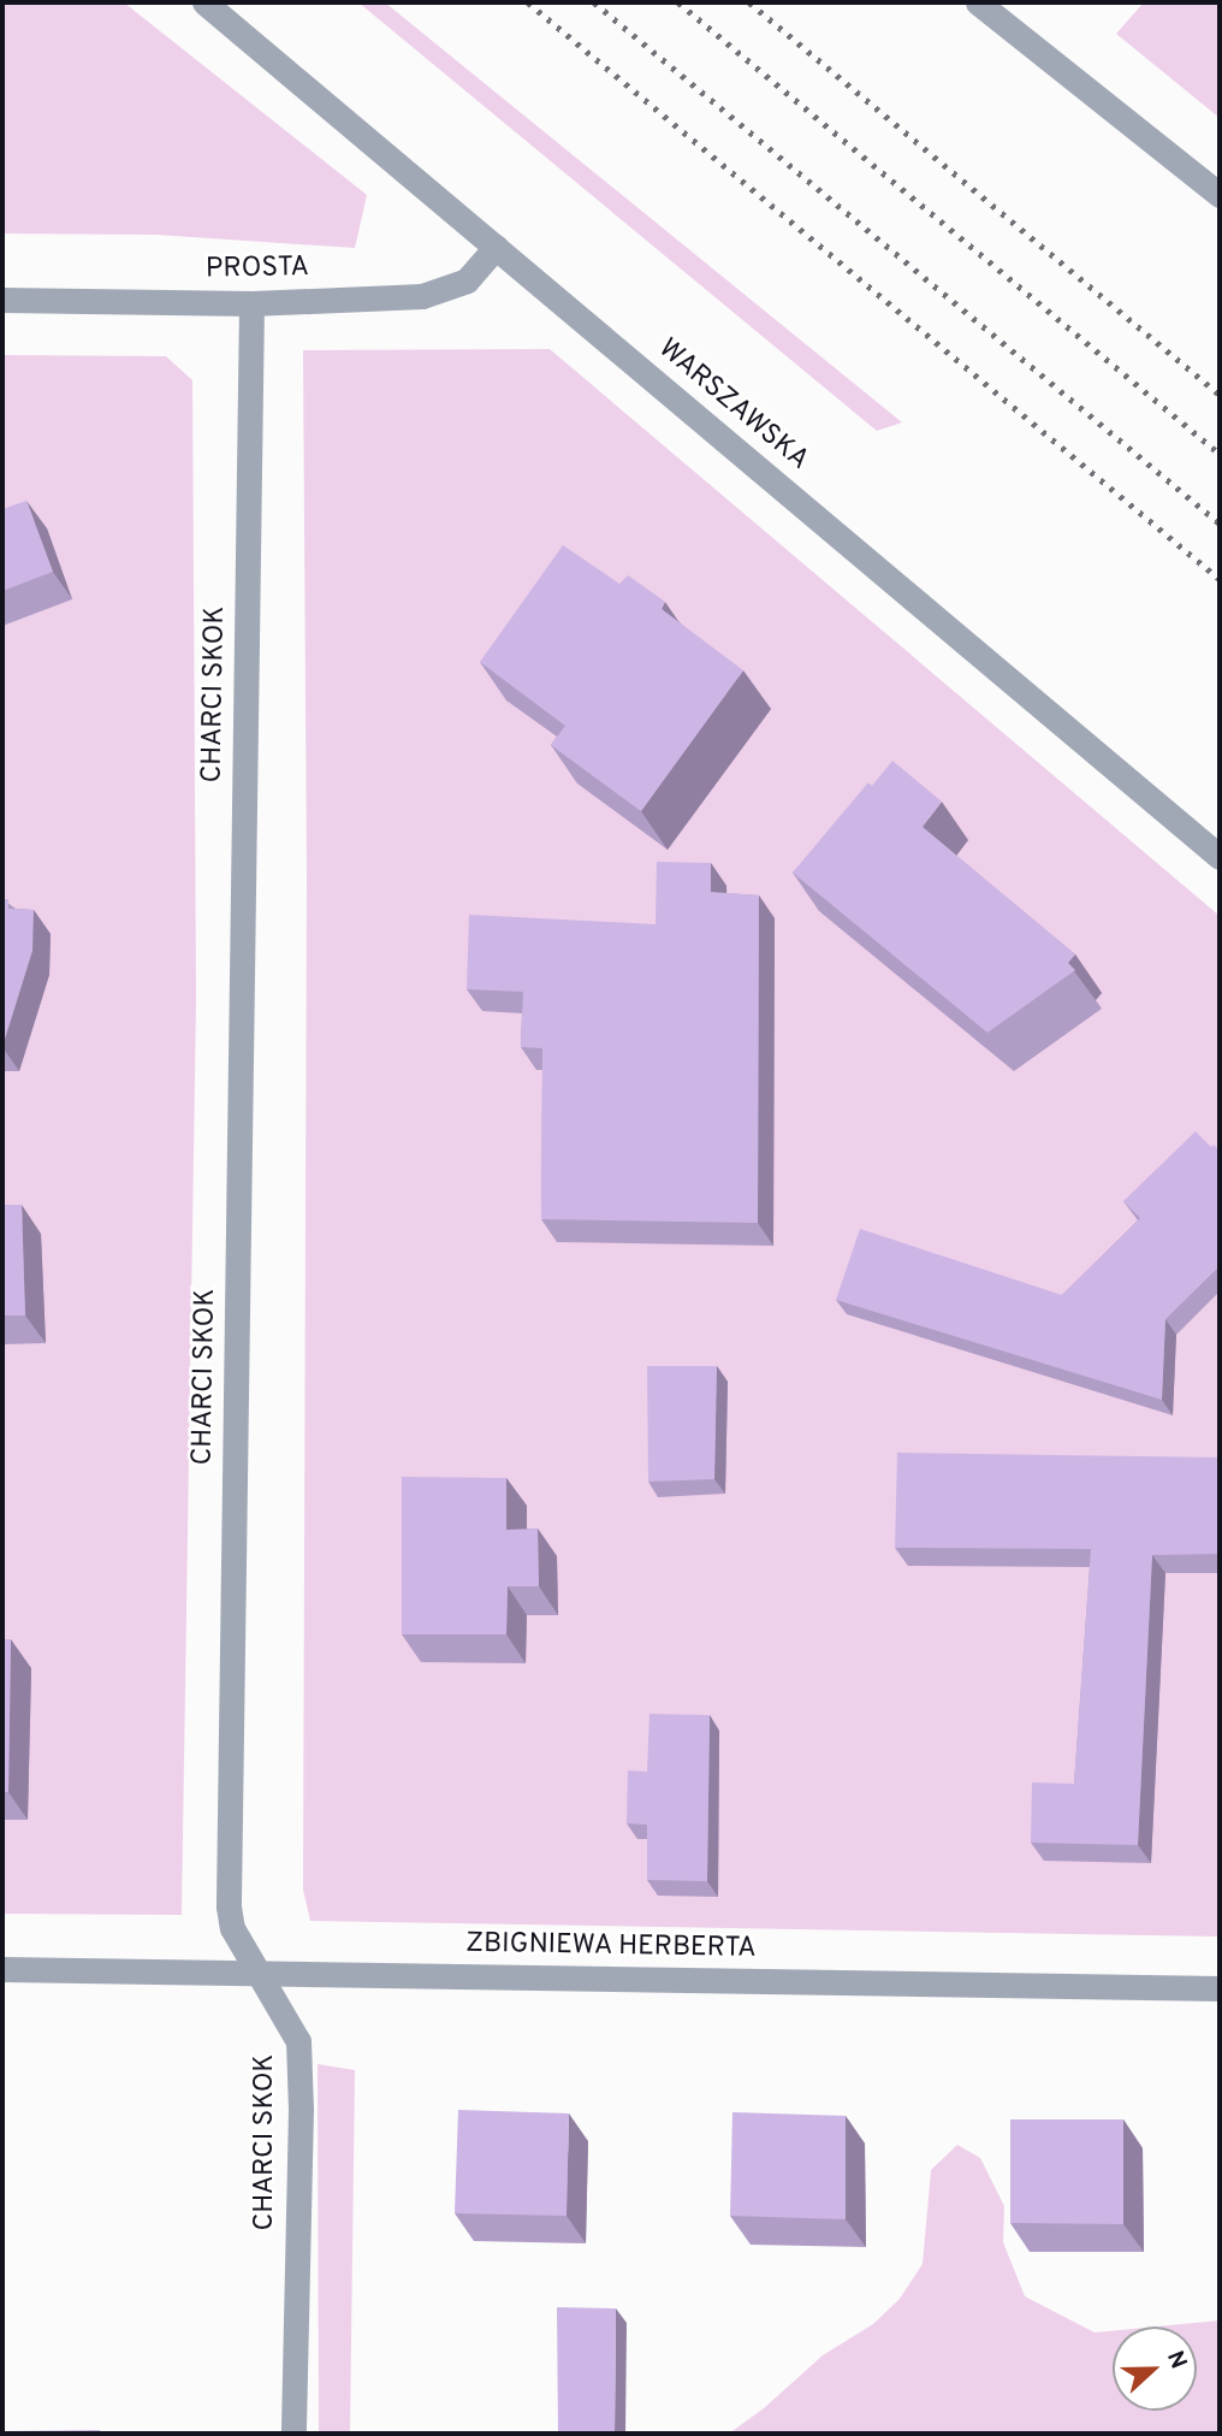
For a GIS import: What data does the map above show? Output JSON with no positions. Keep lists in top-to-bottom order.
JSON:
{
  "streets": {
    "street": [
      "PROSTA",
      "WARSZAWSKA",
      "CHARCI SKOK",
      "ZBIGNIEWA HERBERTA"
    ]
  },
  "crossings": [
    ["PROSTA", "WARSZAWSKA"],
    ["PROSTA", "CHARCI SKOK"],
    ["CHARCI SKOK", "ZBIGNIEWA HERBERTA"]
  ],
  "north": "right"
}
